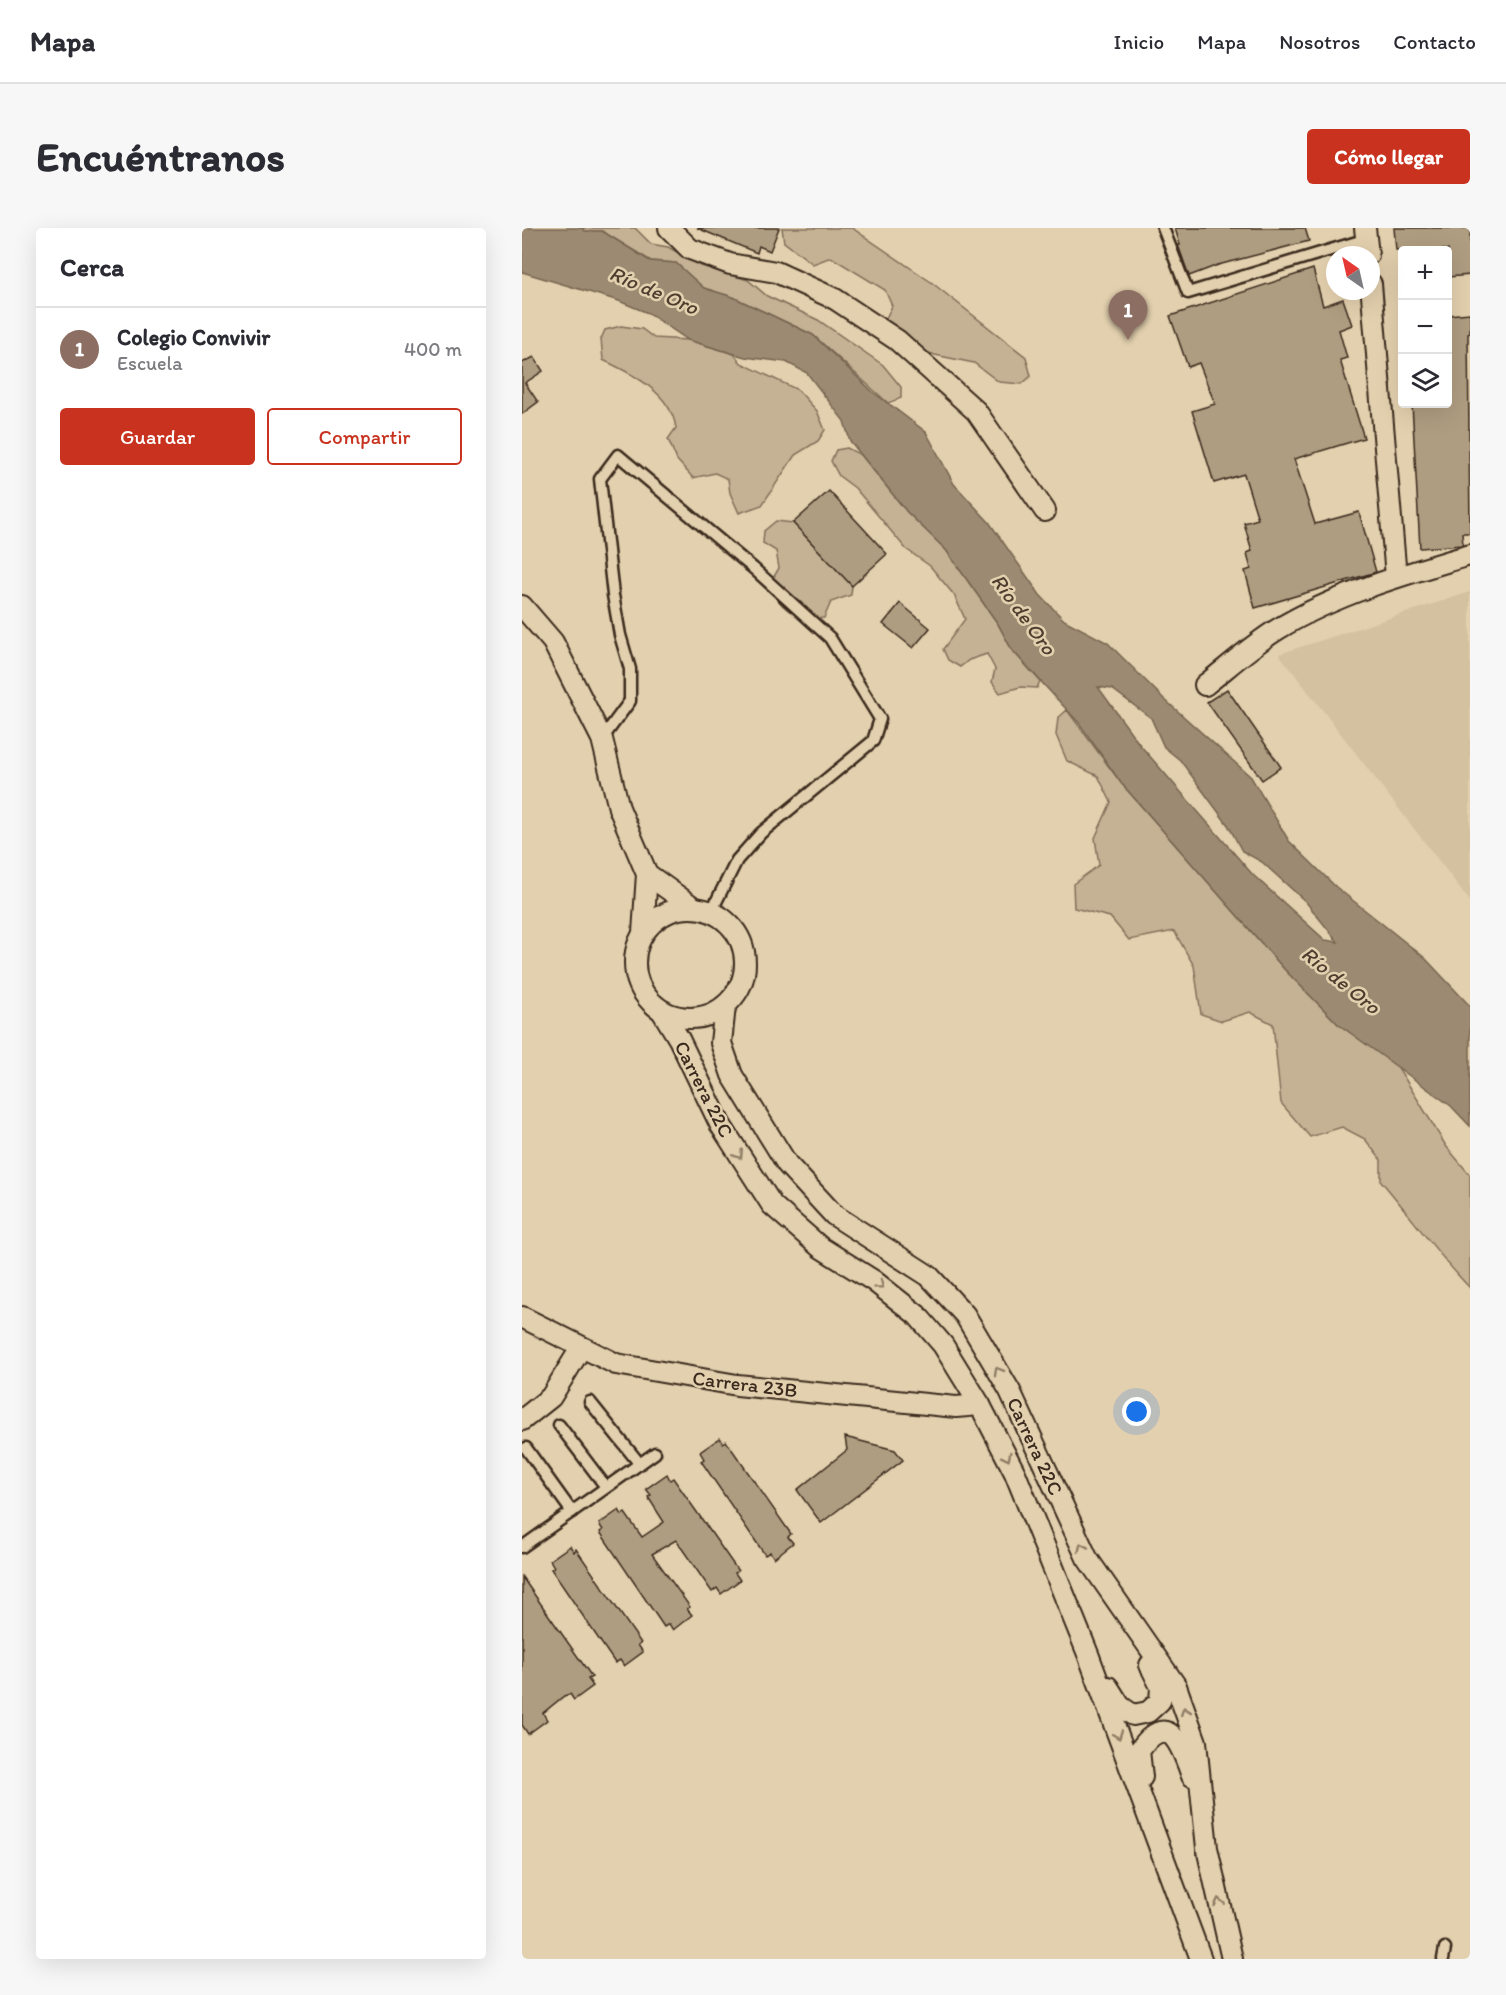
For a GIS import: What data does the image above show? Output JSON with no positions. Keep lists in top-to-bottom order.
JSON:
{
  "streets": {
    "street": ["Carrera 22C", "Carrera 23B"]
  },
  "crossings": [
    ["Carrera 22C", "Carrera 23B"]
  ],
  "water": ["Río de Oro"],
  "north": "top left",
  "page": {
    "header": "Mapa",
    "nav": [
      "Inicio",
      "Mapa",
      "Nosotros",
      "Contacto"
    ],
    "buttons": [
      "Cómo llegar",
      ["Guardar", "Compartir"]
    ],
    "title": "Encuéntranos",
    "heading": "Cerca",
    "map_buttons": ["+", "−"],
    "pins": "1",
    "list": [
      {
        "mark": "1",
        "name": "Colegio Convivir",
        "note": "Escuela",
        "value": "400 m"
      }
    ]
  }
}
